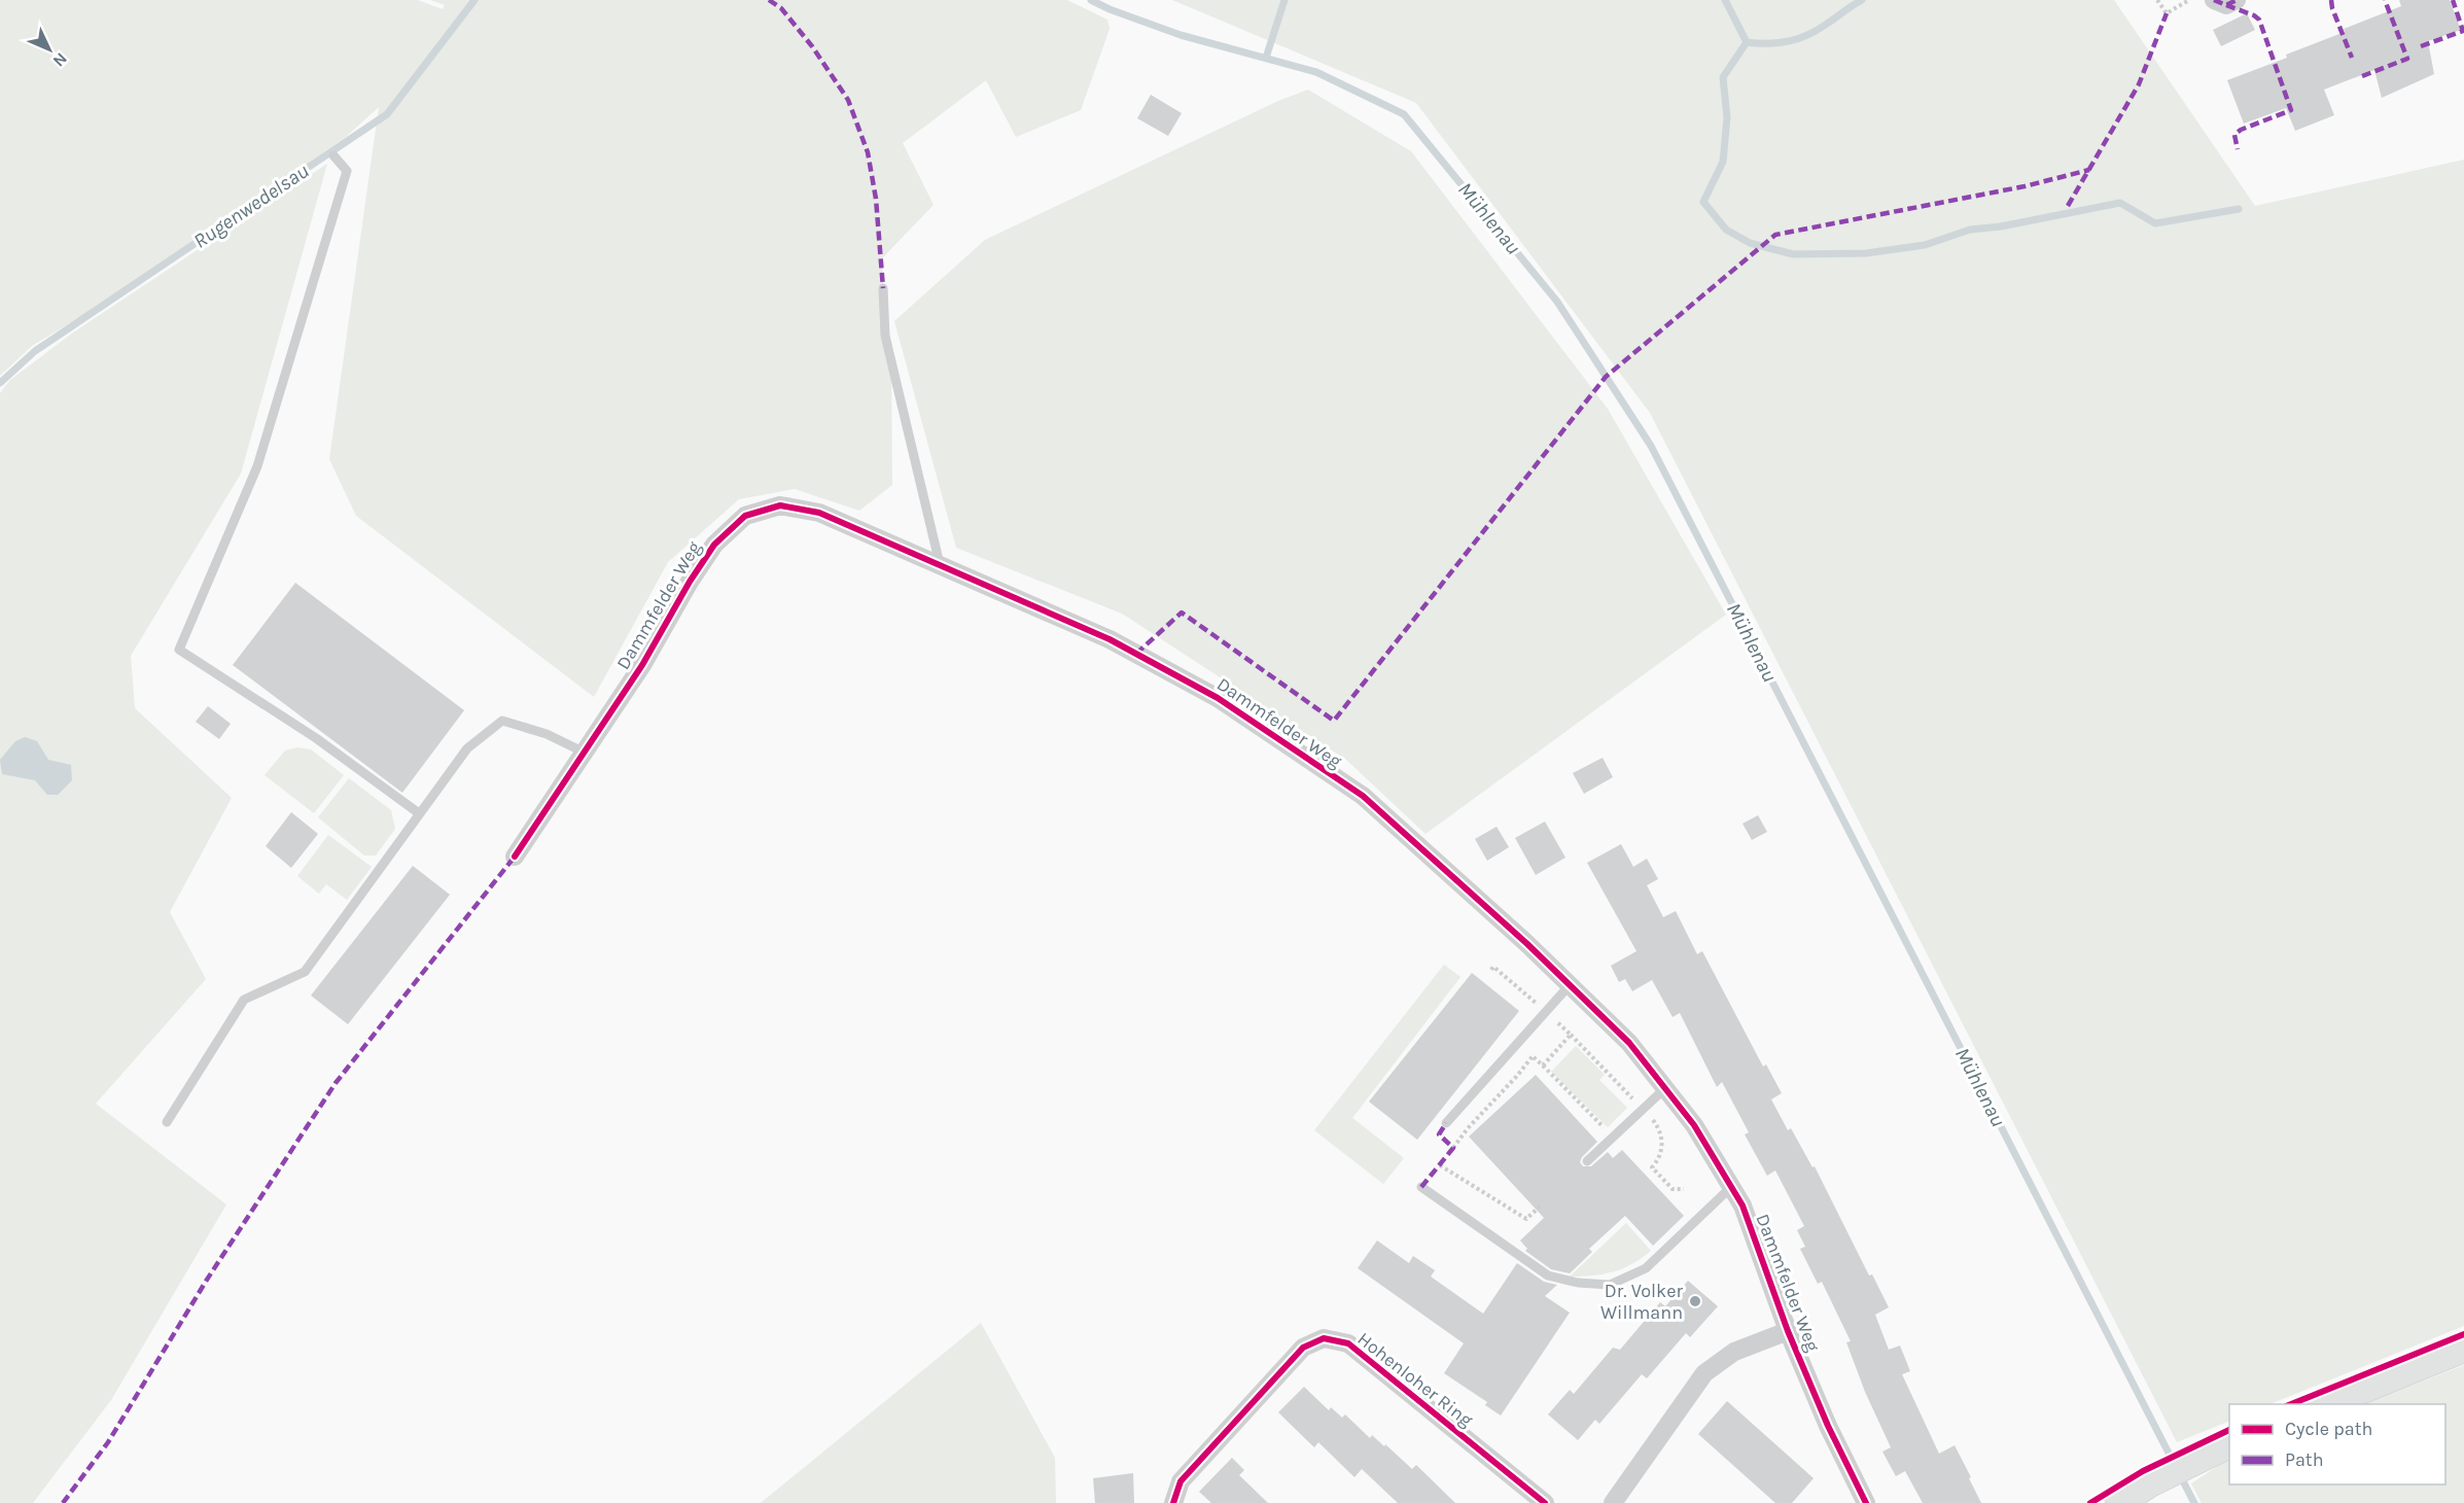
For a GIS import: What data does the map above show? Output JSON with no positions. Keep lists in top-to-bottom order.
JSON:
{
  "streets": {
    "street": ["Dammfelder Weg", "Hohenloher Ring"]
  },
  "water": ["Rugenwedelsau", "Mühlenau"],
  "places": ["Dr. Volker Willmann"],
  "legend": ["Cycle path", "Path"],
  "north": "bottom right"
}
